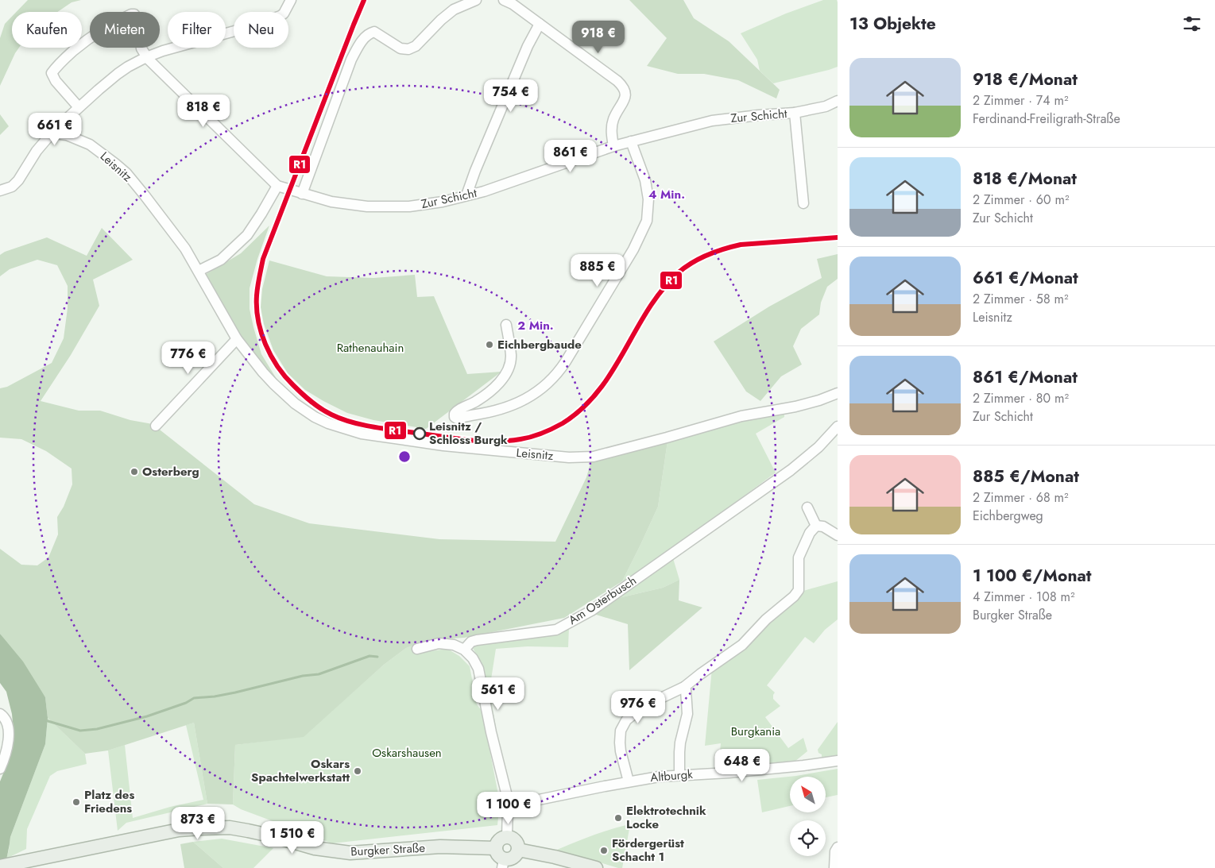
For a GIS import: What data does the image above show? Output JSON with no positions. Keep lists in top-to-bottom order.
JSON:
{
  "streets": {
    "main road": ["Burgker Straße"],
    "street": [
      "Zur Schicht",
      "Leisnitz",
      "Am Osterbusch",
      "Altburgk"
    ]
  },
  "parks": ["Rathenauhain", "Burgkania", "Oskarshausen"],
  "places": [
    "Eichbergbaude",
    "Leisnitz / Schloss Burgk",
    "Osterberg",
    "Oskars Spachtelwerkstatt",
    "Platz des Friedens",
    "Elektrotechnik Locke",
    "Fördergerüst Schacht 1"
  ],
  "lines": ["transit line R1"],
  "north": "top left",
  "page": {
    "heading": "13 Objekte",
    "chip": [
      "Kaufen",
      "Mieten",
      "Filter",
      "Neu"
    ],
    "price": [
      "918 €",
      "754 €",
      "818 €",
      "661 €",
      "861 €",
      "885 €",
      "776 €",
      "561 €",
      "976 €",
      "648 €",
      "1 100 €",
      "873 €",
      "1 510 €"
    ],
    "list": [
      {
        "name": "918 €/Monat",
        "note": "2 Zimmer · 74 m² · Ferdinand-Freiligrath-Straße"
      },
      {
        "name": "818 €/Monat",
        "note": "2 Zimmer · 60 m² · Zur Schicht"
      },
      {
        "name": "661 €/Monat",
        "note": "2 Zimmer · 58 m² · Leisnitz"
      },
      {
        "name": "861 €/Monat",
        "note": "2 Zimmer · 80 m² · Zur Schicht"
      },
      {
        "name": "885 €/Monat",
        "note": "2 Zimmer · 68 m² · Eichbergweg"
      },
      {
        "name": "1 100 €/Monat",
        "note": "4 Zimmer · 108 m² · Burgker Straße"
      }
    ]
  },
  "rings": ["4 Min.", "2 Min."]
}
